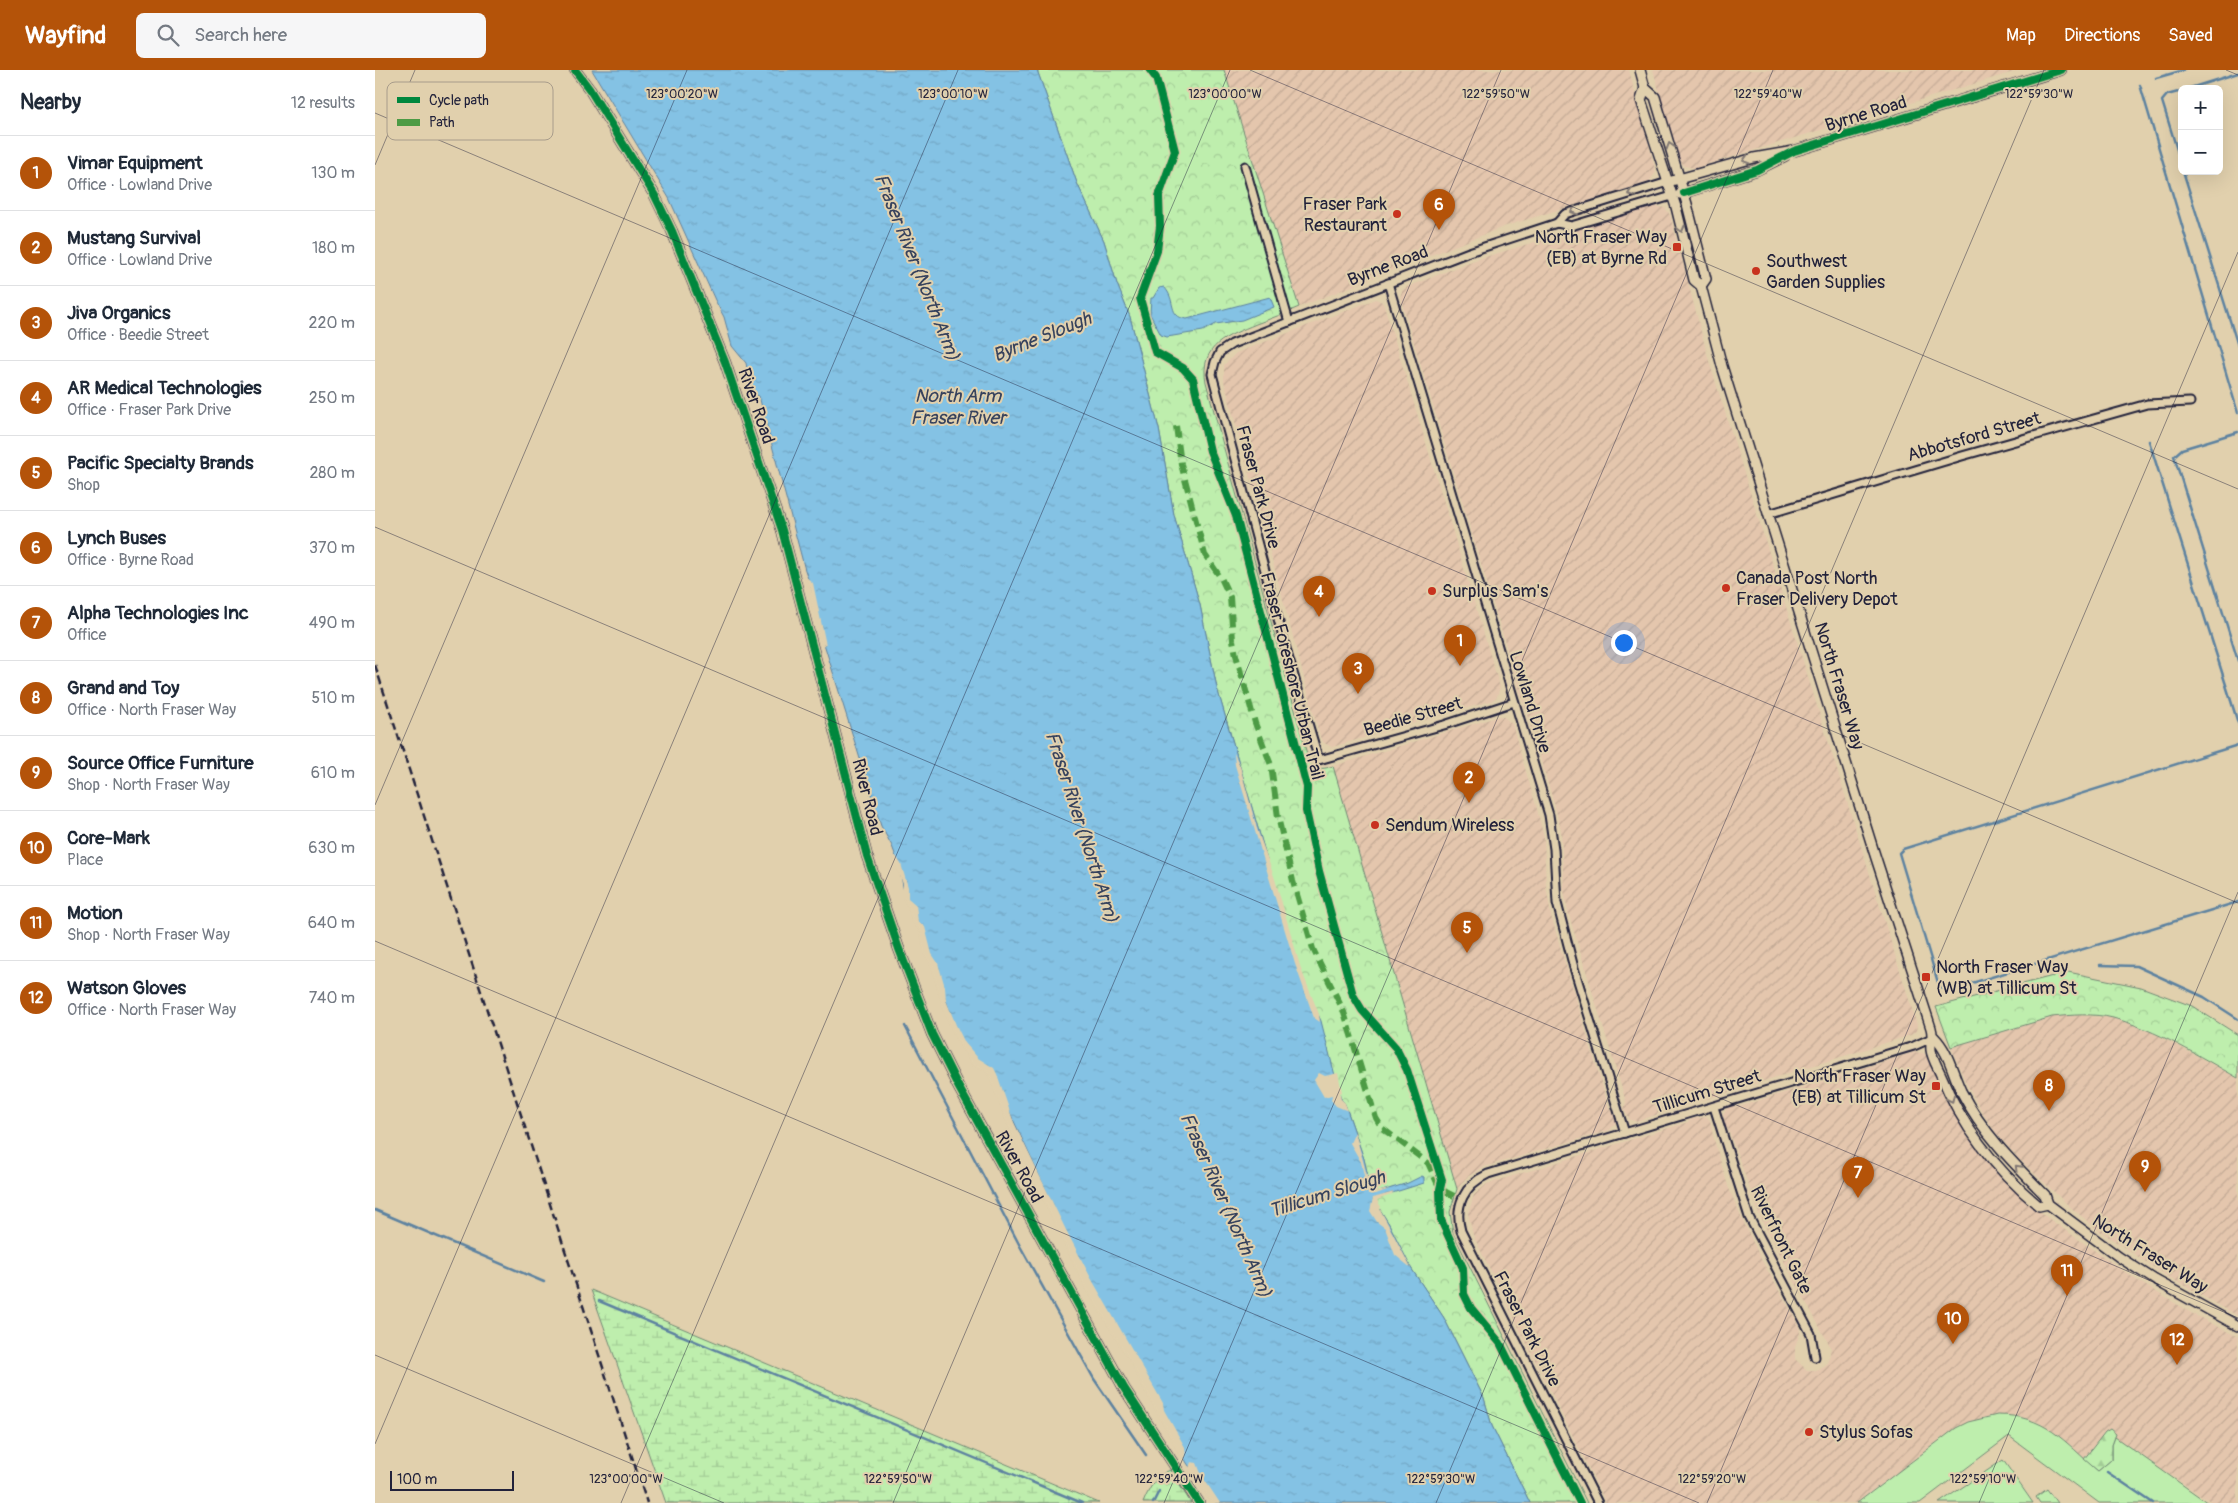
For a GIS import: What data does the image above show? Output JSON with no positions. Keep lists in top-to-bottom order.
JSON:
{
  "streets": {
    "street": [
      "Byrne Road",
      "River Road",
      "Abbotsford Street",
      "Fraser Park Drive",
      "North Fraser Way",
      "Lowland Drive",
      "Beedie Street",
      "Tillicum Street",
      "Riverfront Gate"
    ],
    "cycle path": ["Fraser Foreshore Urban Trail"]
  },
  "crossings": [
    ["Byrne Road", "Fraser Park Drive"],
    ["Byrne Road", "North Fraser Way"],
    ["Byrne Road", "Lowland Drive"],
    ["Abbotsford Street", "North Fraser Way"],
    ["Fraser Park Drive", "Beedie Street"],
    ["Fraser Park Drive", "Tillicum Street"],
    ["North Fraser Way", "Tillicum Street"],
    ["Lowland Drive", "Beedie Street"],
    ["Lowland Drive", "Tillicum Street"],
    ["Tillicum Street", "Riverfront Gate"]
  ],
  "water": [
    "Fraser River (North Arm)",
    "Byrne Slough",
    "North Arm Fraser River",
    "Tillicum Slough"
  ],
  "places": {
    "other": [
      "Fraser Park Restaurant",
      "Southwest Garden Supplies",
      "Canada Post North Fraser Delivery Depot",
      "Surplus Sam's",
      "Sendum Wireless",
      "Stylus Sofas"
    ],
    "transit": ["North Fraser Way (EB) at Byrne Rd", "North Fraser Way (WB) at Tillicum St", "North Fraser Way (EB) at Tillicum St"]
  },
  "legend": ["Cycle path", "Path"],
  "scale_bar": "100 m",
  "page": {
    "header": "Wayfind",
    "search": "Search here",
    "nav": ["Map", "Directions", "Saved"],
    "heading": ["Nearby", "12 results"],
    "map_buttons": ["+", "−"],
    "list": [
      {
        "mark": "1",
        "name": "Vimar Equipment",
        "note": "Office · Lowland Drive",
        "value": "130 m"
      },
      {
        "mark": "2",
        "name": "Mustang Survival",
        "note": "Office · Lowland Drive",
        "value": "180 m"
      },
      {
        "mark": "3",
        "name": "Jiva Organics",
        "note": "Office · Beedie Street",
        "value": "220 m"
      },
      {
        "mark": "4",
        "name": "AR Medical Technologies",
        "note": "Office · Fraser Park Drive",
        "value": "250 m"
      },
      {
        "mark": "5",
        "name": "Pacific Specialty Brands",
        "note": "Shop",
        "value": "280 m"
      },
      {
        "mark": "6",
        "name": "Lynch Buses",
        "note": "Office · Byrne Road",
        "value": "370 m"
      },
      {
        "mark": "7",
        "name": "Alpha Technologies Inc",
        "note": "Office",
        "value": "490 m"
      },
      {
        "mark": "8",
        "name": "Grand and Toy",
        "note": "Office · North Fraser Way",
        "value": "510 m"
      },
      {
        "mark": "9",
        "name": "Source Office Furniture",
        "note": "Shop · North Fraser Way",
        "value": "610 m"
      },
      {
        "mark": "10",
        "name": "Core-Mark",
        "note": "Place",
        "value": "630 m"
      },
      {
        "mark": "11",
        "name": "Motion",
        "note": "Shop · North Fraser Way",
        "value": "640 m"
      },
      {
        "mark": "12",
        "name": "Watson Gloves",
        "note": "Office · North Fraser Way",
        "value": "740 m"
      }
    ],
    "pins": [
      "6",
      "4",
      "1",
      "3",
      "2",
      "5",
      "8",
      "9",
      "7",
      "11",
      "10",
      "12"
    ],
    "scale": "100 m"
  },
  "coordinates": [
    "123°00'20\"W",
    "123°00'10\"W",
    "123°00'00\"W",
    "122°59'50\"W",
    "122°59'40\"W",
    "122°59'30\"W",
    "122°59'20\"W",
    "122°59'10\"W"
  ]
}
